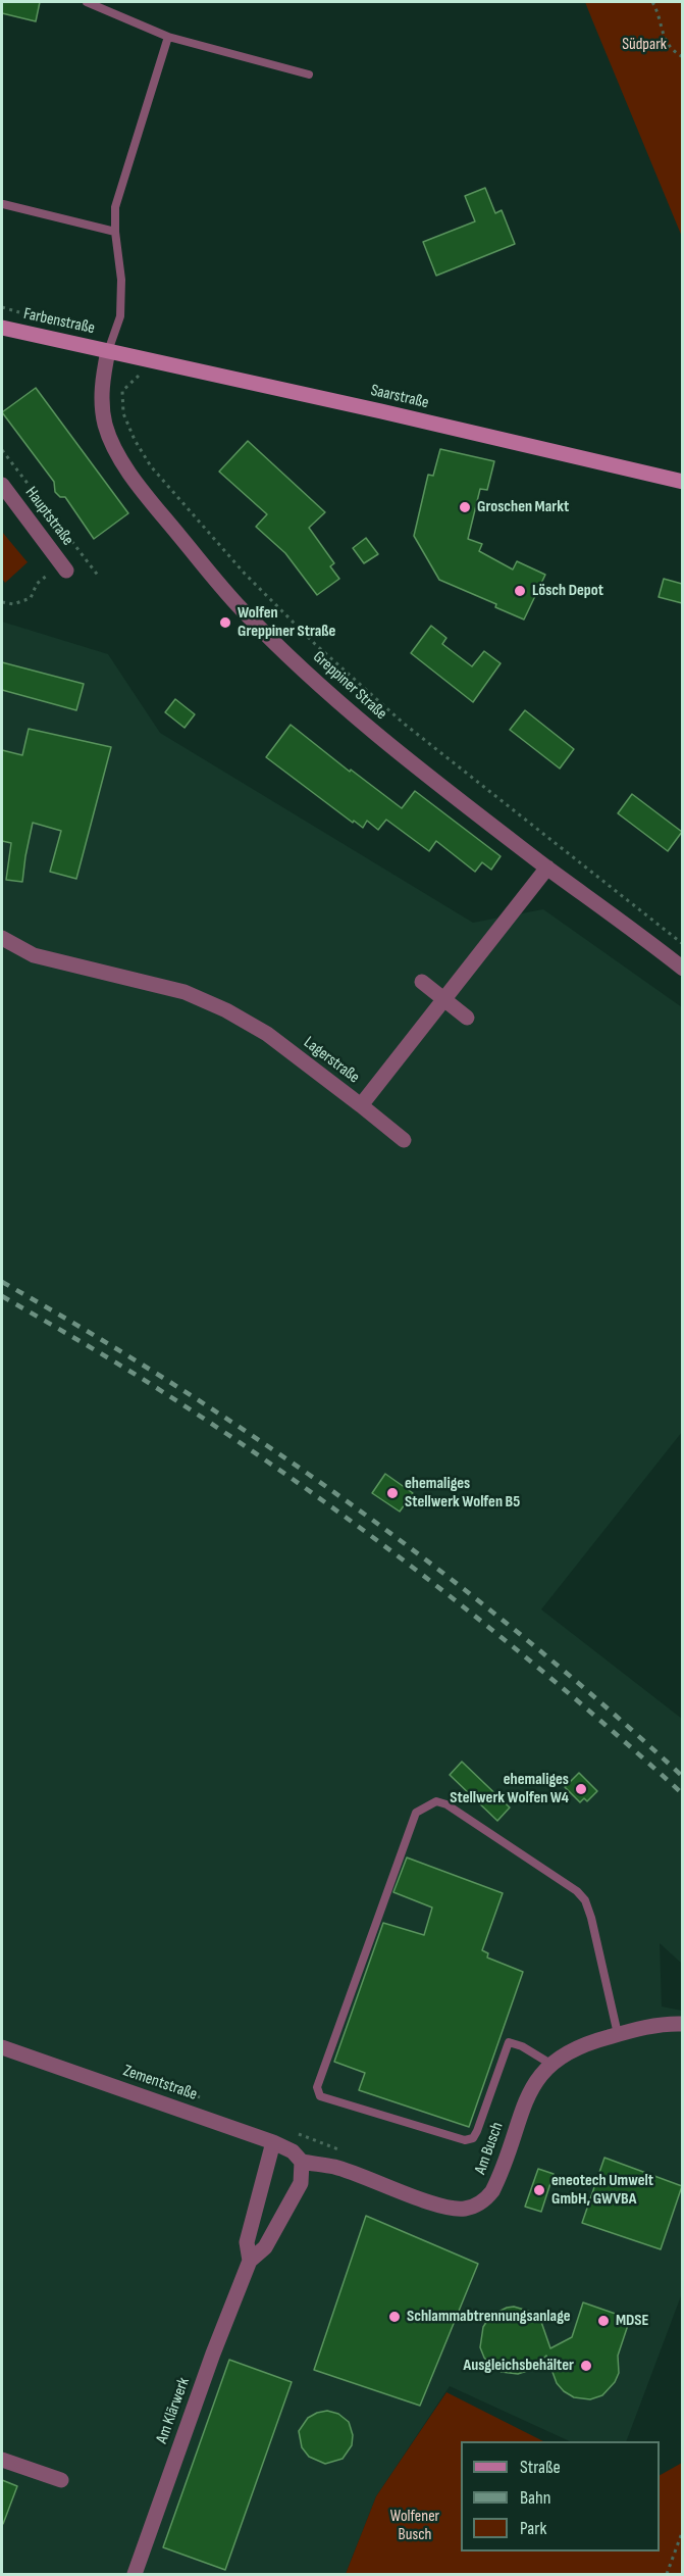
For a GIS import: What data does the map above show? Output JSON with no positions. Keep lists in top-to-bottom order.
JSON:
{
  "streets": {
    "street": [
      "Farbenstraße",
      "Saarstraße",
      "Hauptstraße",
      "Greppiner Straße",
      "Lagerstraße",
      "Zementstraße",
      "Am Busch",
      "Am Klärwerk"
    ]
  },
  "crossings": [
    ["Farbenstraße", "Saarstraße"],
    ["Farbenstraße", "Greppiner Straße"],
    ["Saarstraße", "Greppiner Straße"],
    ["Greppiner Straße", "Lagerstraße"],
    ["Zementstraße", "Am Busch"],
    ["Zementstraße", "Am Klärwerk"],
    ["Am Busch", "Am Klärwerk"]
  ],
  "parks": ["Südpark", "Wolfener Busch"],
  "places": [
    "Groschen Markt",
    "Lösch Depot",
    "Wolfen Greppiner Straße",
    "ehemaliges Stellwerk Wolfen B5",
    "ehemaliges Stellwerk Wolfen W4",
    "eneotech Umwelt GmbH, GWVBA",
    "Schlammabtrennungsanlage",
    "MDSE",
    "Ausgleichsbehälter"
  ],
  "legend": ["Straße", "Bahn", "Park"]
}
